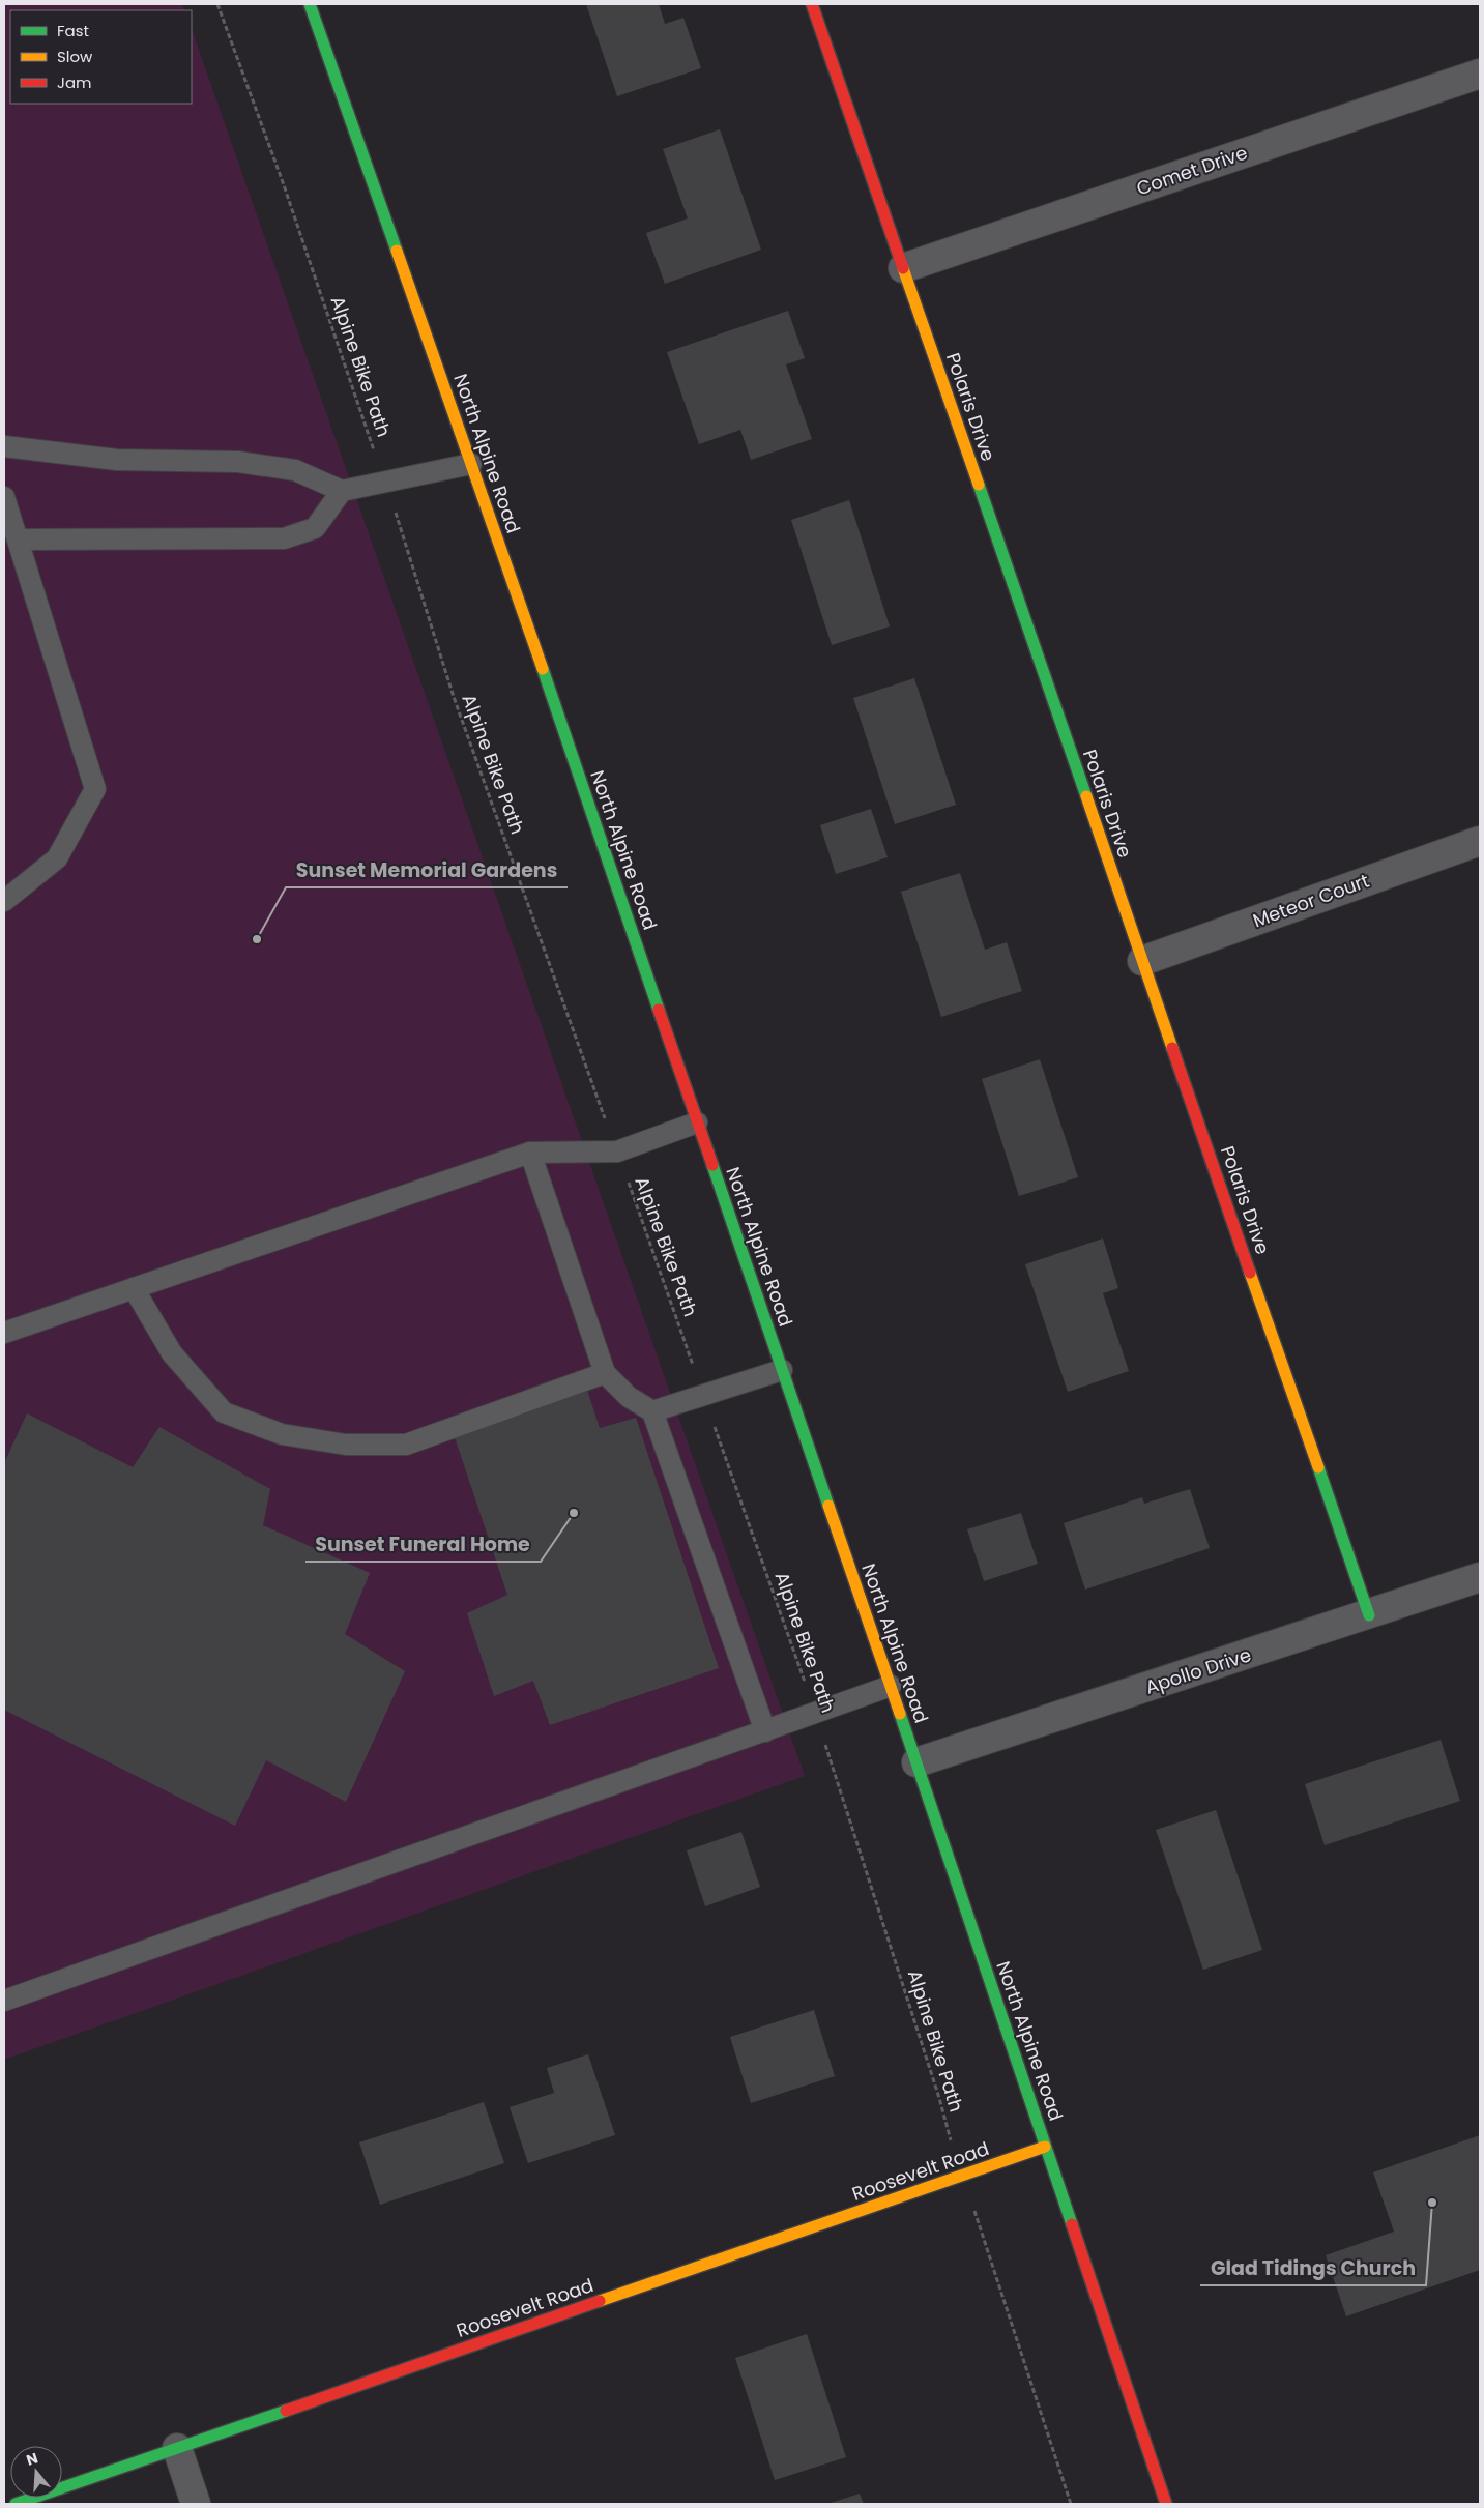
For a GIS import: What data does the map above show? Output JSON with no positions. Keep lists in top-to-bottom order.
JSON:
{
  "streets": {
    "street": [
      "Comet Drive",
      "Polaris Drive",
      "North Alpine Road",
      "Meteor Court",
      "Apollo Drive",
      "Roosevelt Road"
    ],
    "path": ["Alpine Bike Path"]
  },
  "crossings": [
    ["Comet Drive", "Polaris Drive"],
    ["Alpine Bike Path", "Roosevelt Road"],
    ["Polaris Drive", "Meteor Court"],
    ["Polaris Drive", "Apollo Drive"],
    ["North Alpine Road", "Apollo Drive"],
    ["North Alpine Road", "Roosevelt Road"]
  ],
  "places": ["Sunset Memorial Gardens", "Sunset Funeral Home", "Glad Tidings Church"],
  "legend": ["Fast", "Slow", "Jam"],
  "north": "top"
}
